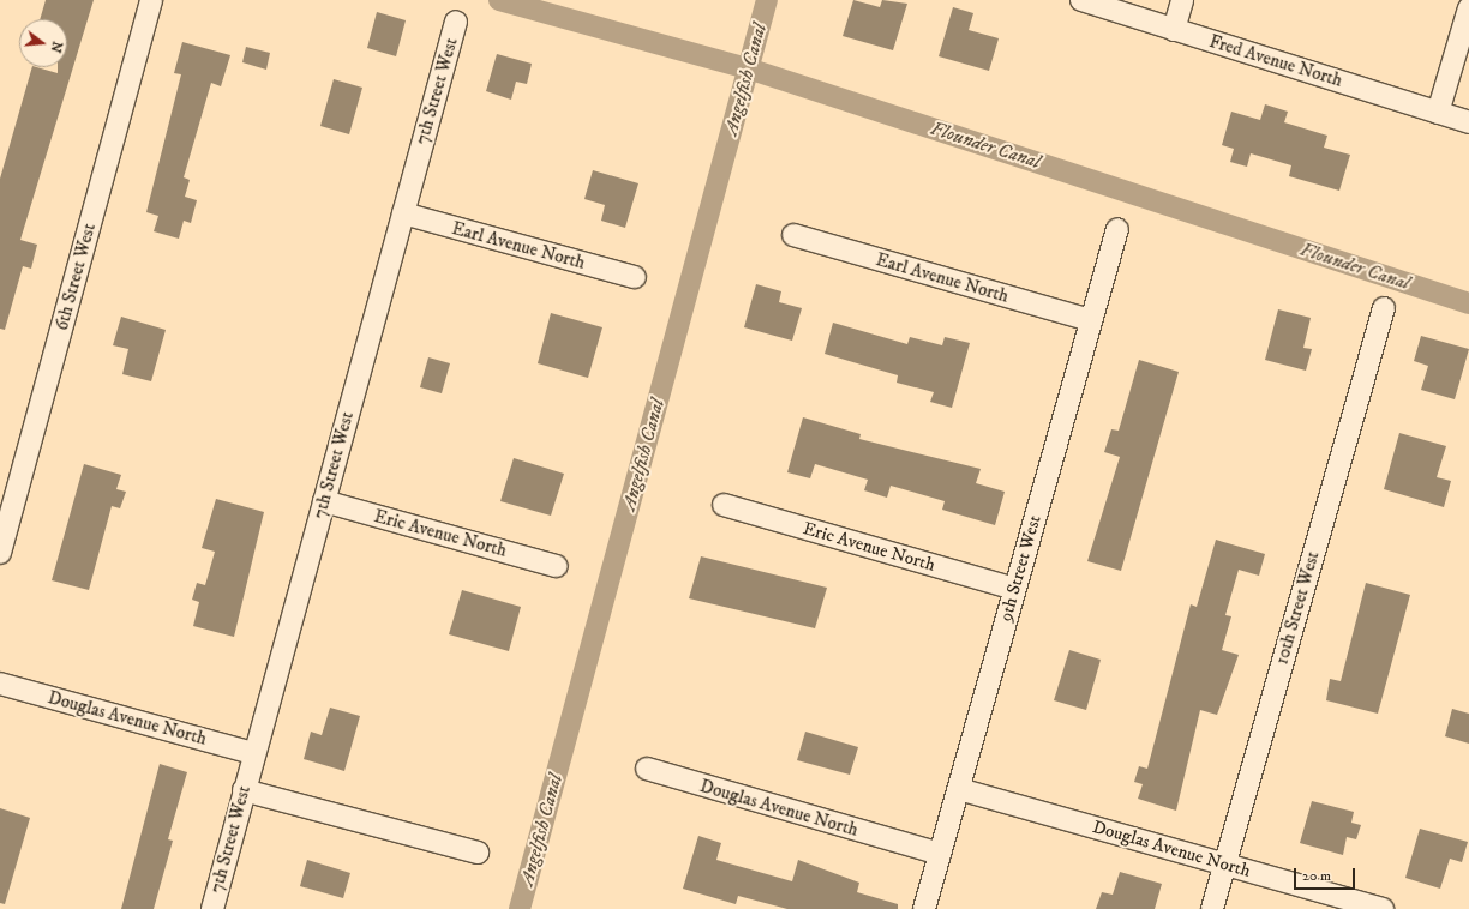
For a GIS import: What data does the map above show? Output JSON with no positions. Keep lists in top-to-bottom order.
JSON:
{
  "streets": {
    "street": [
      "Fred Avenue North",
      "7th Street West",
      "Earl Avenue North",
      "6th Street West",
      "Eric Avenue North",
      "9th Street West",
      "10th Street West",
      "Douglas Avenue North"
    ]
  },
  "crossings": [
    ["7th Street West", "Earl Avenue North"],
    ["7th Street West", "Eric Avenue North"],
    ["7th Street West", "Douglas Avenue North"],
    ["Earl Avenue North", "9th Street West"],
    ["Eric Avenue North", "9th Street West"],
    ["9th Street West", "Douglas Avenue North"],
    ["10th Street West", "Douglas Avenue North"]
  ],
  "water": ["Angelfish Canal", "Flounder Canal"],
  "scale_bar": "20 m",
  "north": "right"
}
